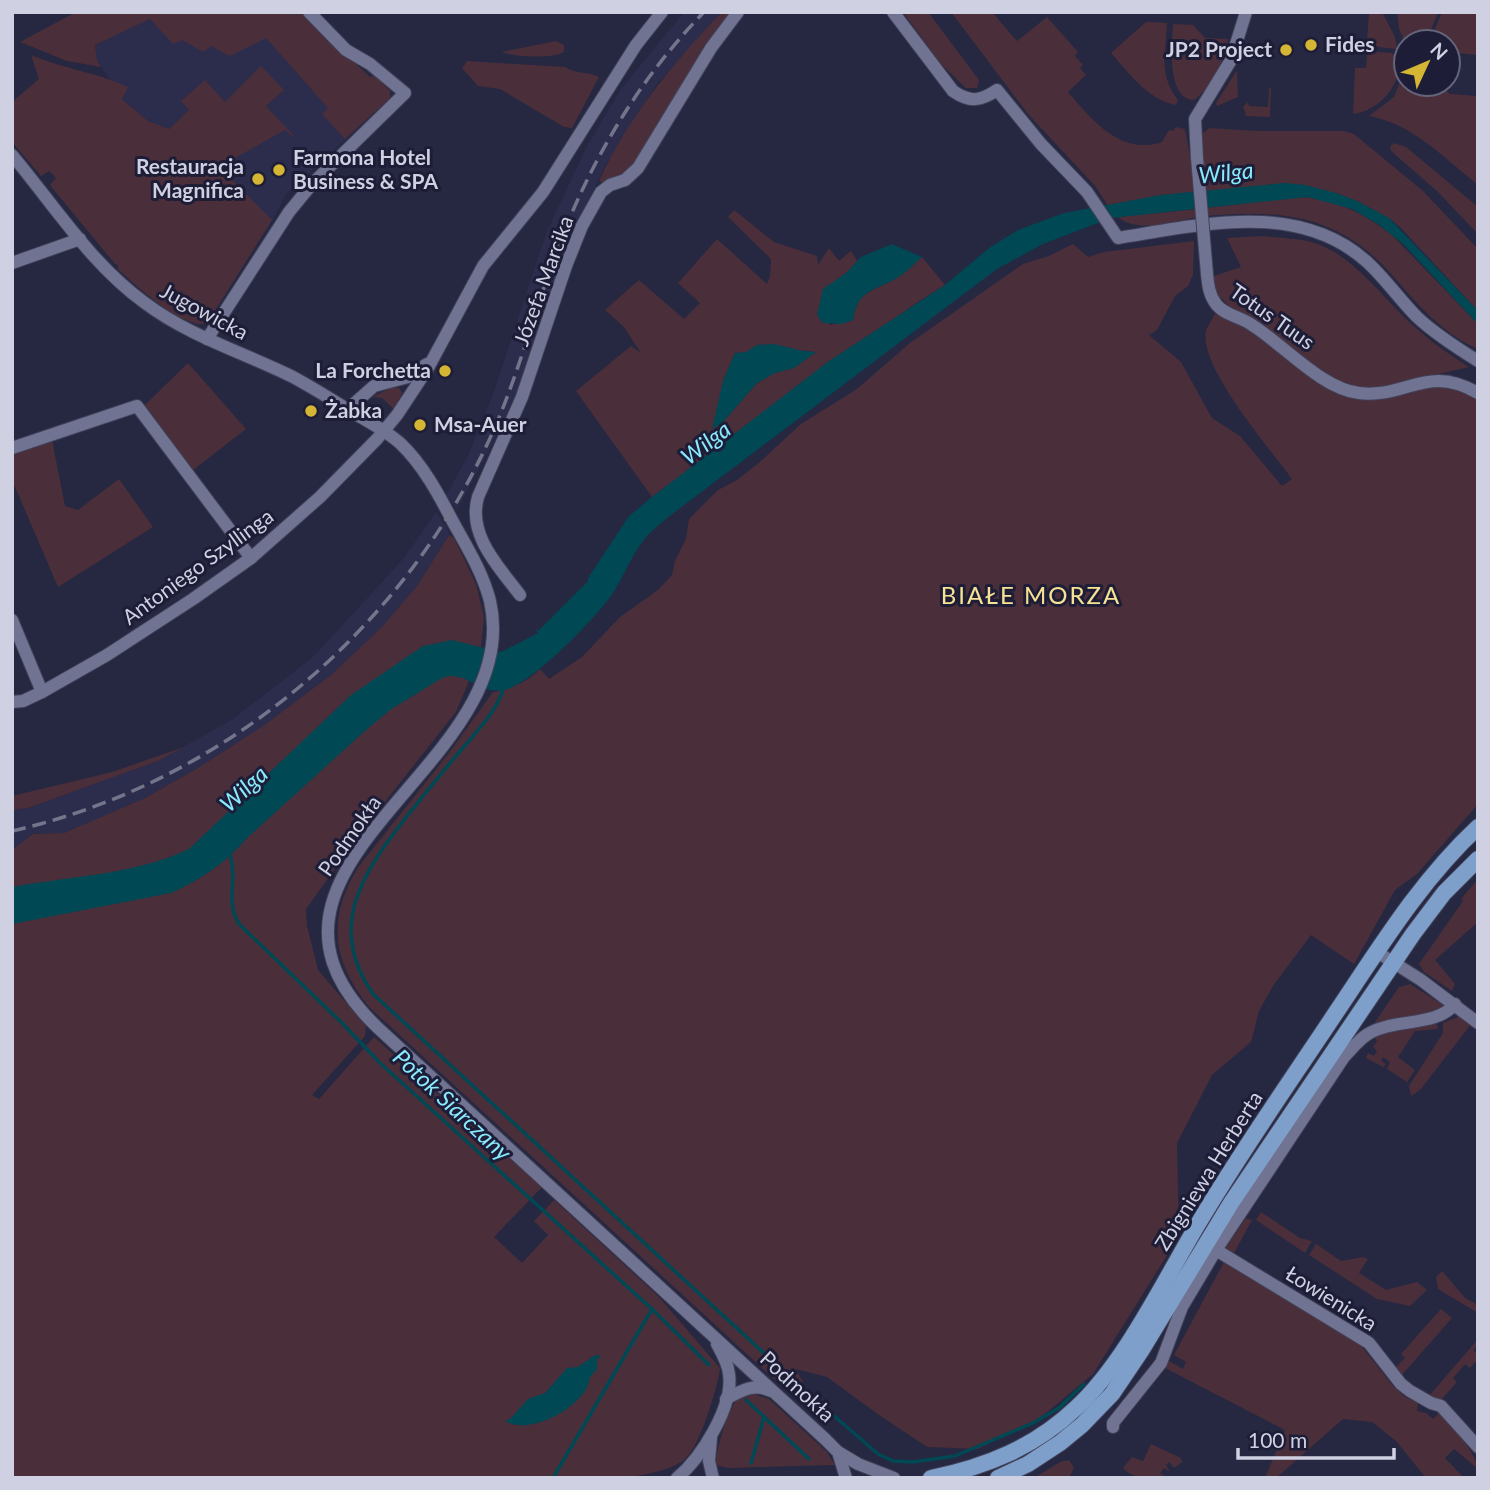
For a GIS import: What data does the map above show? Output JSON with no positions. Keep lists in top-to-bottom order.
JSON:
{
  "streets": {
    "main road": ["Zbigniewa Herberta"],
    "street": [
      "Józefa Marcika",
      "Jugowicka",
      "Totus Tuus",
      "Antoniego Szyllinga",
      "Podmokła",
      "Łowienicka"
    ]
  },
  "crossings": [
    ["Józefa Marcika", "Jugowicka"],
    ["Józefa Marcika", "Antoniego Szyllinga"],
    ["Józefa Marcika", "Podmokła"],
    ["Jugowicka", "Antoniego Szyllinga"],
    ["Jugowicka", "Podmokła"],
    ["Antoniego Szyllinga", "Podmokła"]
  ],
  "districts": ["BIAŁE MORZA"],
  "water": ["Wilga", "Potok Siarczany"],
  "places": [
    "Fides",
    "JP2 Project",
    "Farmona Hotel Business & SPA",
    "Restauracja Magnifica",
    "La Forchetta",
    "Żabka",
    "Msa-Auer"
  ],
  "scale_bar": "100 m",
  "north": "top right"
}
